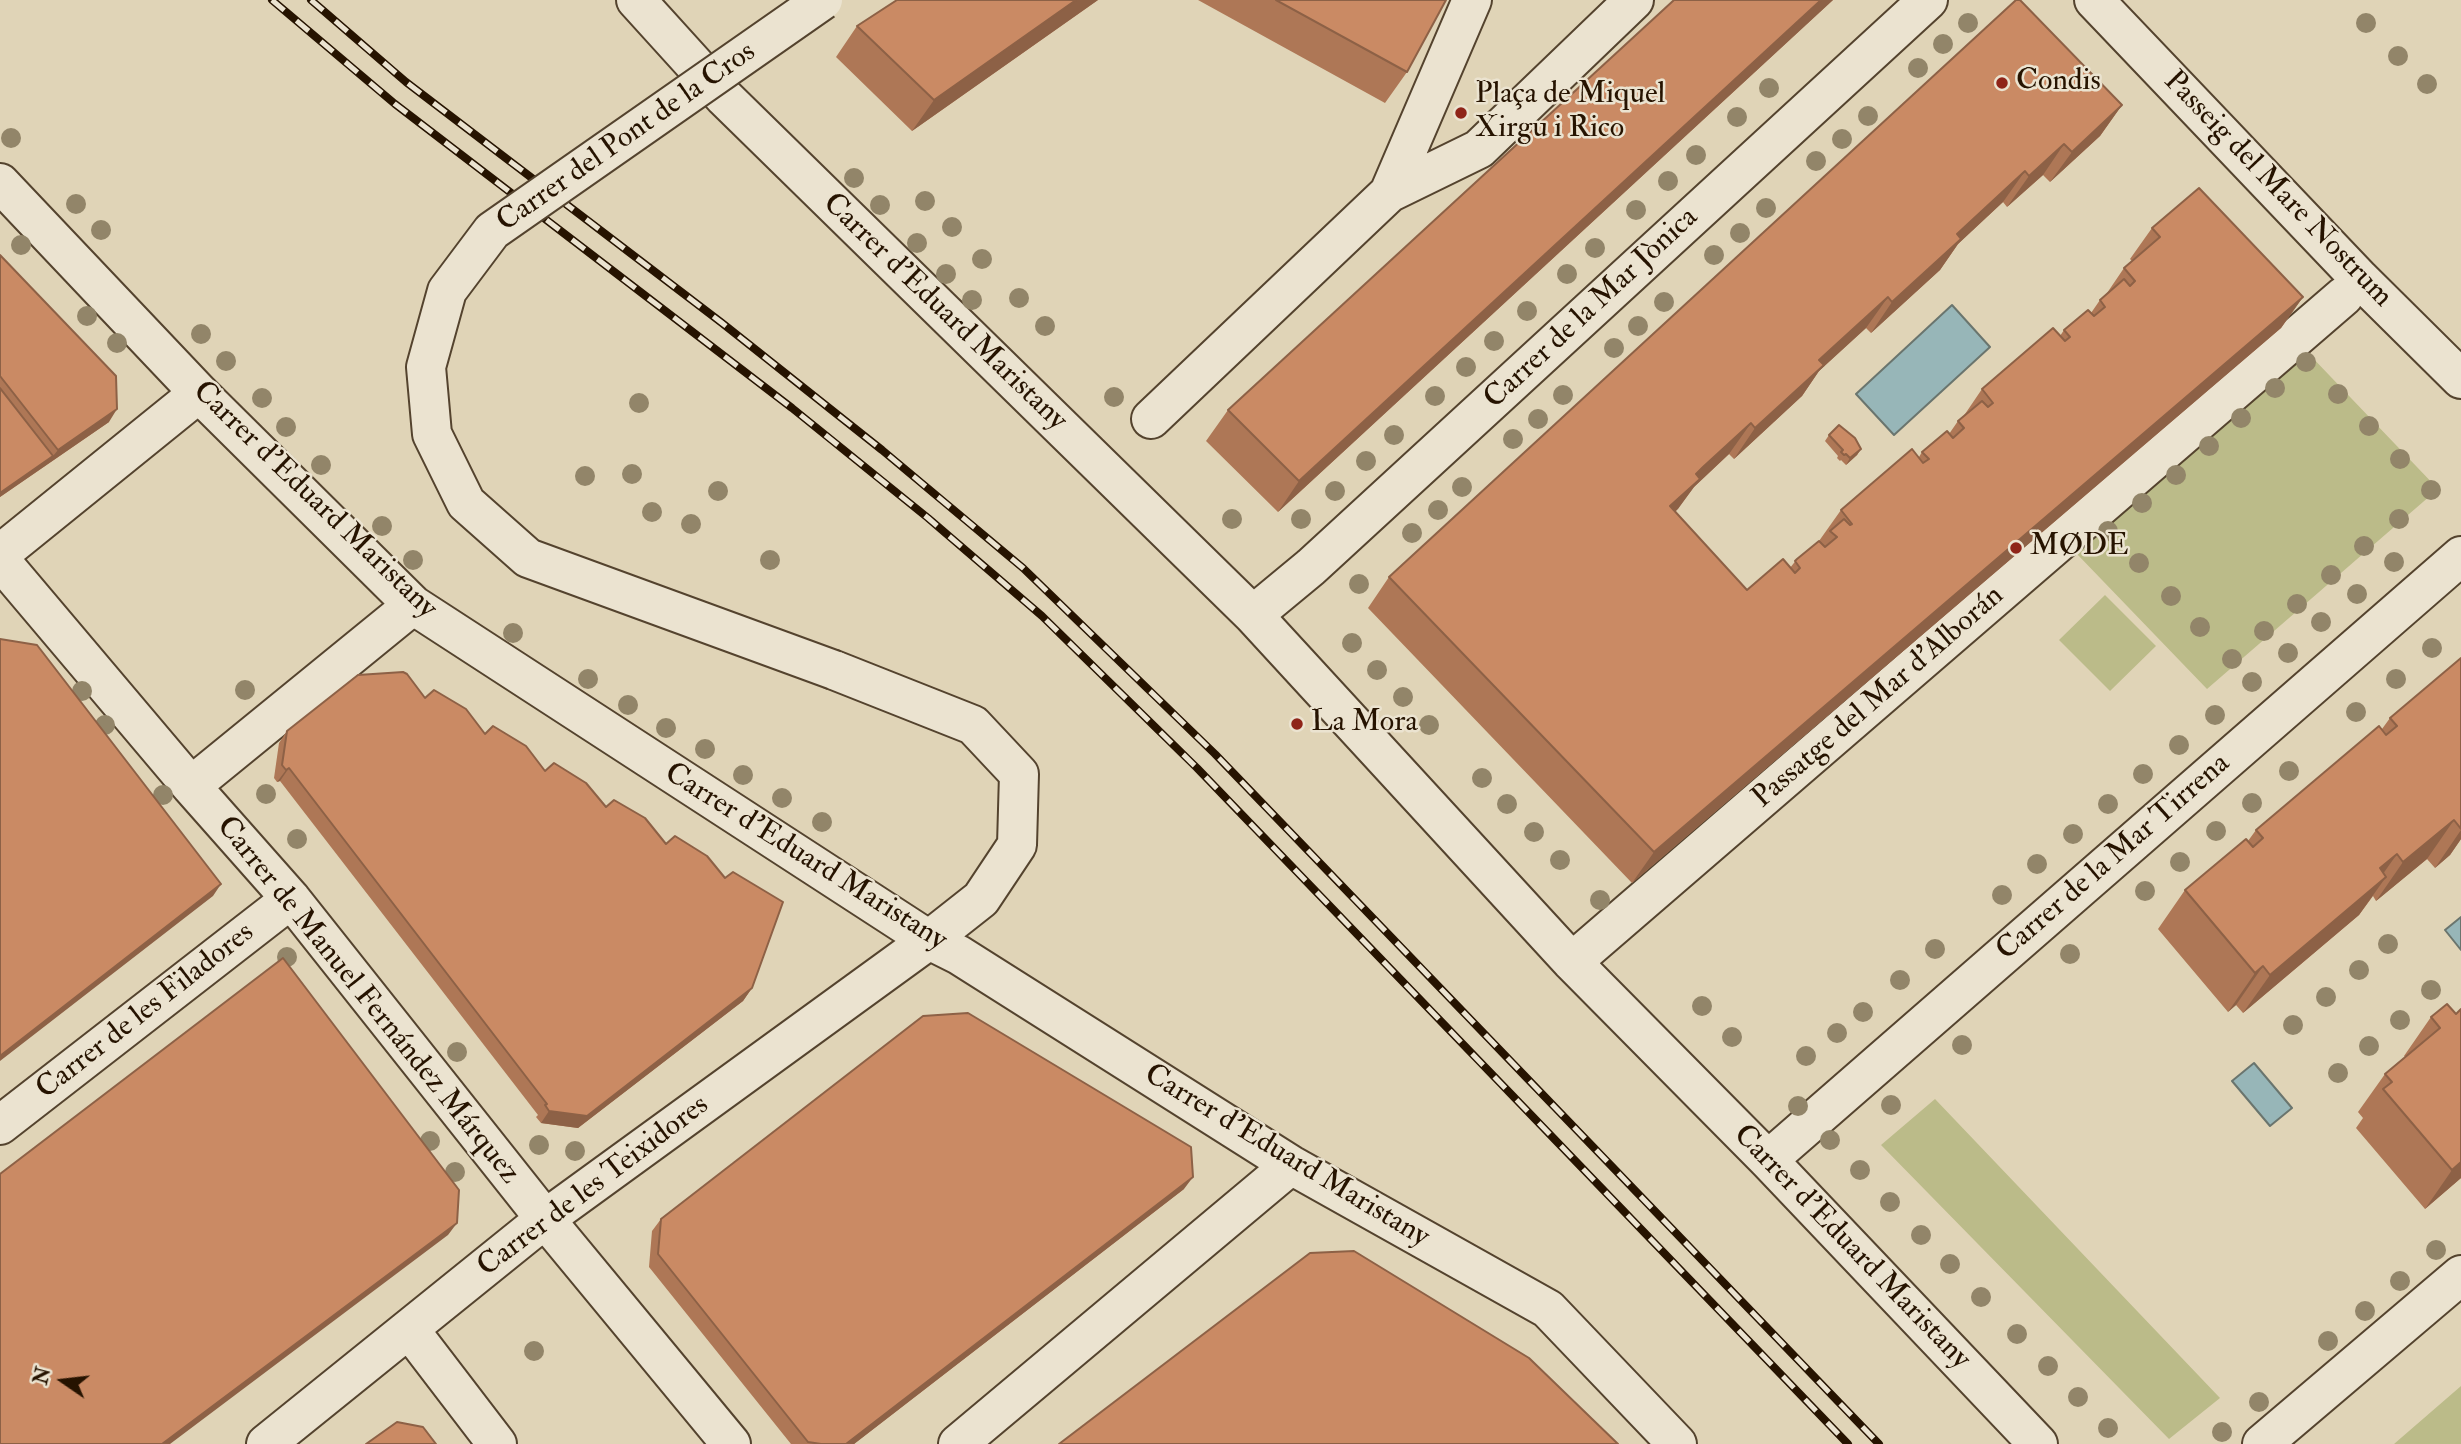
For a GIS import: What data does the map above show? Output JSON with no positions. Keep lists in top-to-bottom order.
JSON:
{
  "streets": {
    "street": [
      "Carrer del Pont de la Cros",
      "Passeig del Mare Nostrum",
      "Carrer de la Mar Jònica",
      "Carrer d'Eduard Maristany",
      "Passatge del Mar d'Alborán",
      "Carrer de la Mar Tirrena",
      "Carrer de Manuel Fernández Márquez",
      "Carrer de les Filadores",
      "Carrer de les Teixidores"
    ]
  },
  "crossings": [
    ["Carrer del Pont de la Cros", "Carrer d'Eduard Maristany"],
    ["Carrer del Pont de la Cros", "Carrer de les Teixidores"],
    ["Carrer de la Mar Jònica", "Carrer d'Eduard Maristany"],
    ["Carrer d'Eduard Maristany", "Passatge del Mar d'Alborán"],
    ["Carrer d'Eduard Maristany", "Carrer de la Mar Tirrena"],
    ["Carrer d'Eduard Maristany", "Carrer de les Teixidores"],
    ["Carrer de Manuel Fernández Márquez", "Carrer de les Filadores"],
    ["Carrer de Manuel Fernández Márquez", "Carrer de les Teixidores"]
  ],
  "places": [
    "Condis",
    "Plaça de Miquel Xirgu i Rico",
    "MØDE",
    "La Mora"
  ],
  "north": "left"
}
